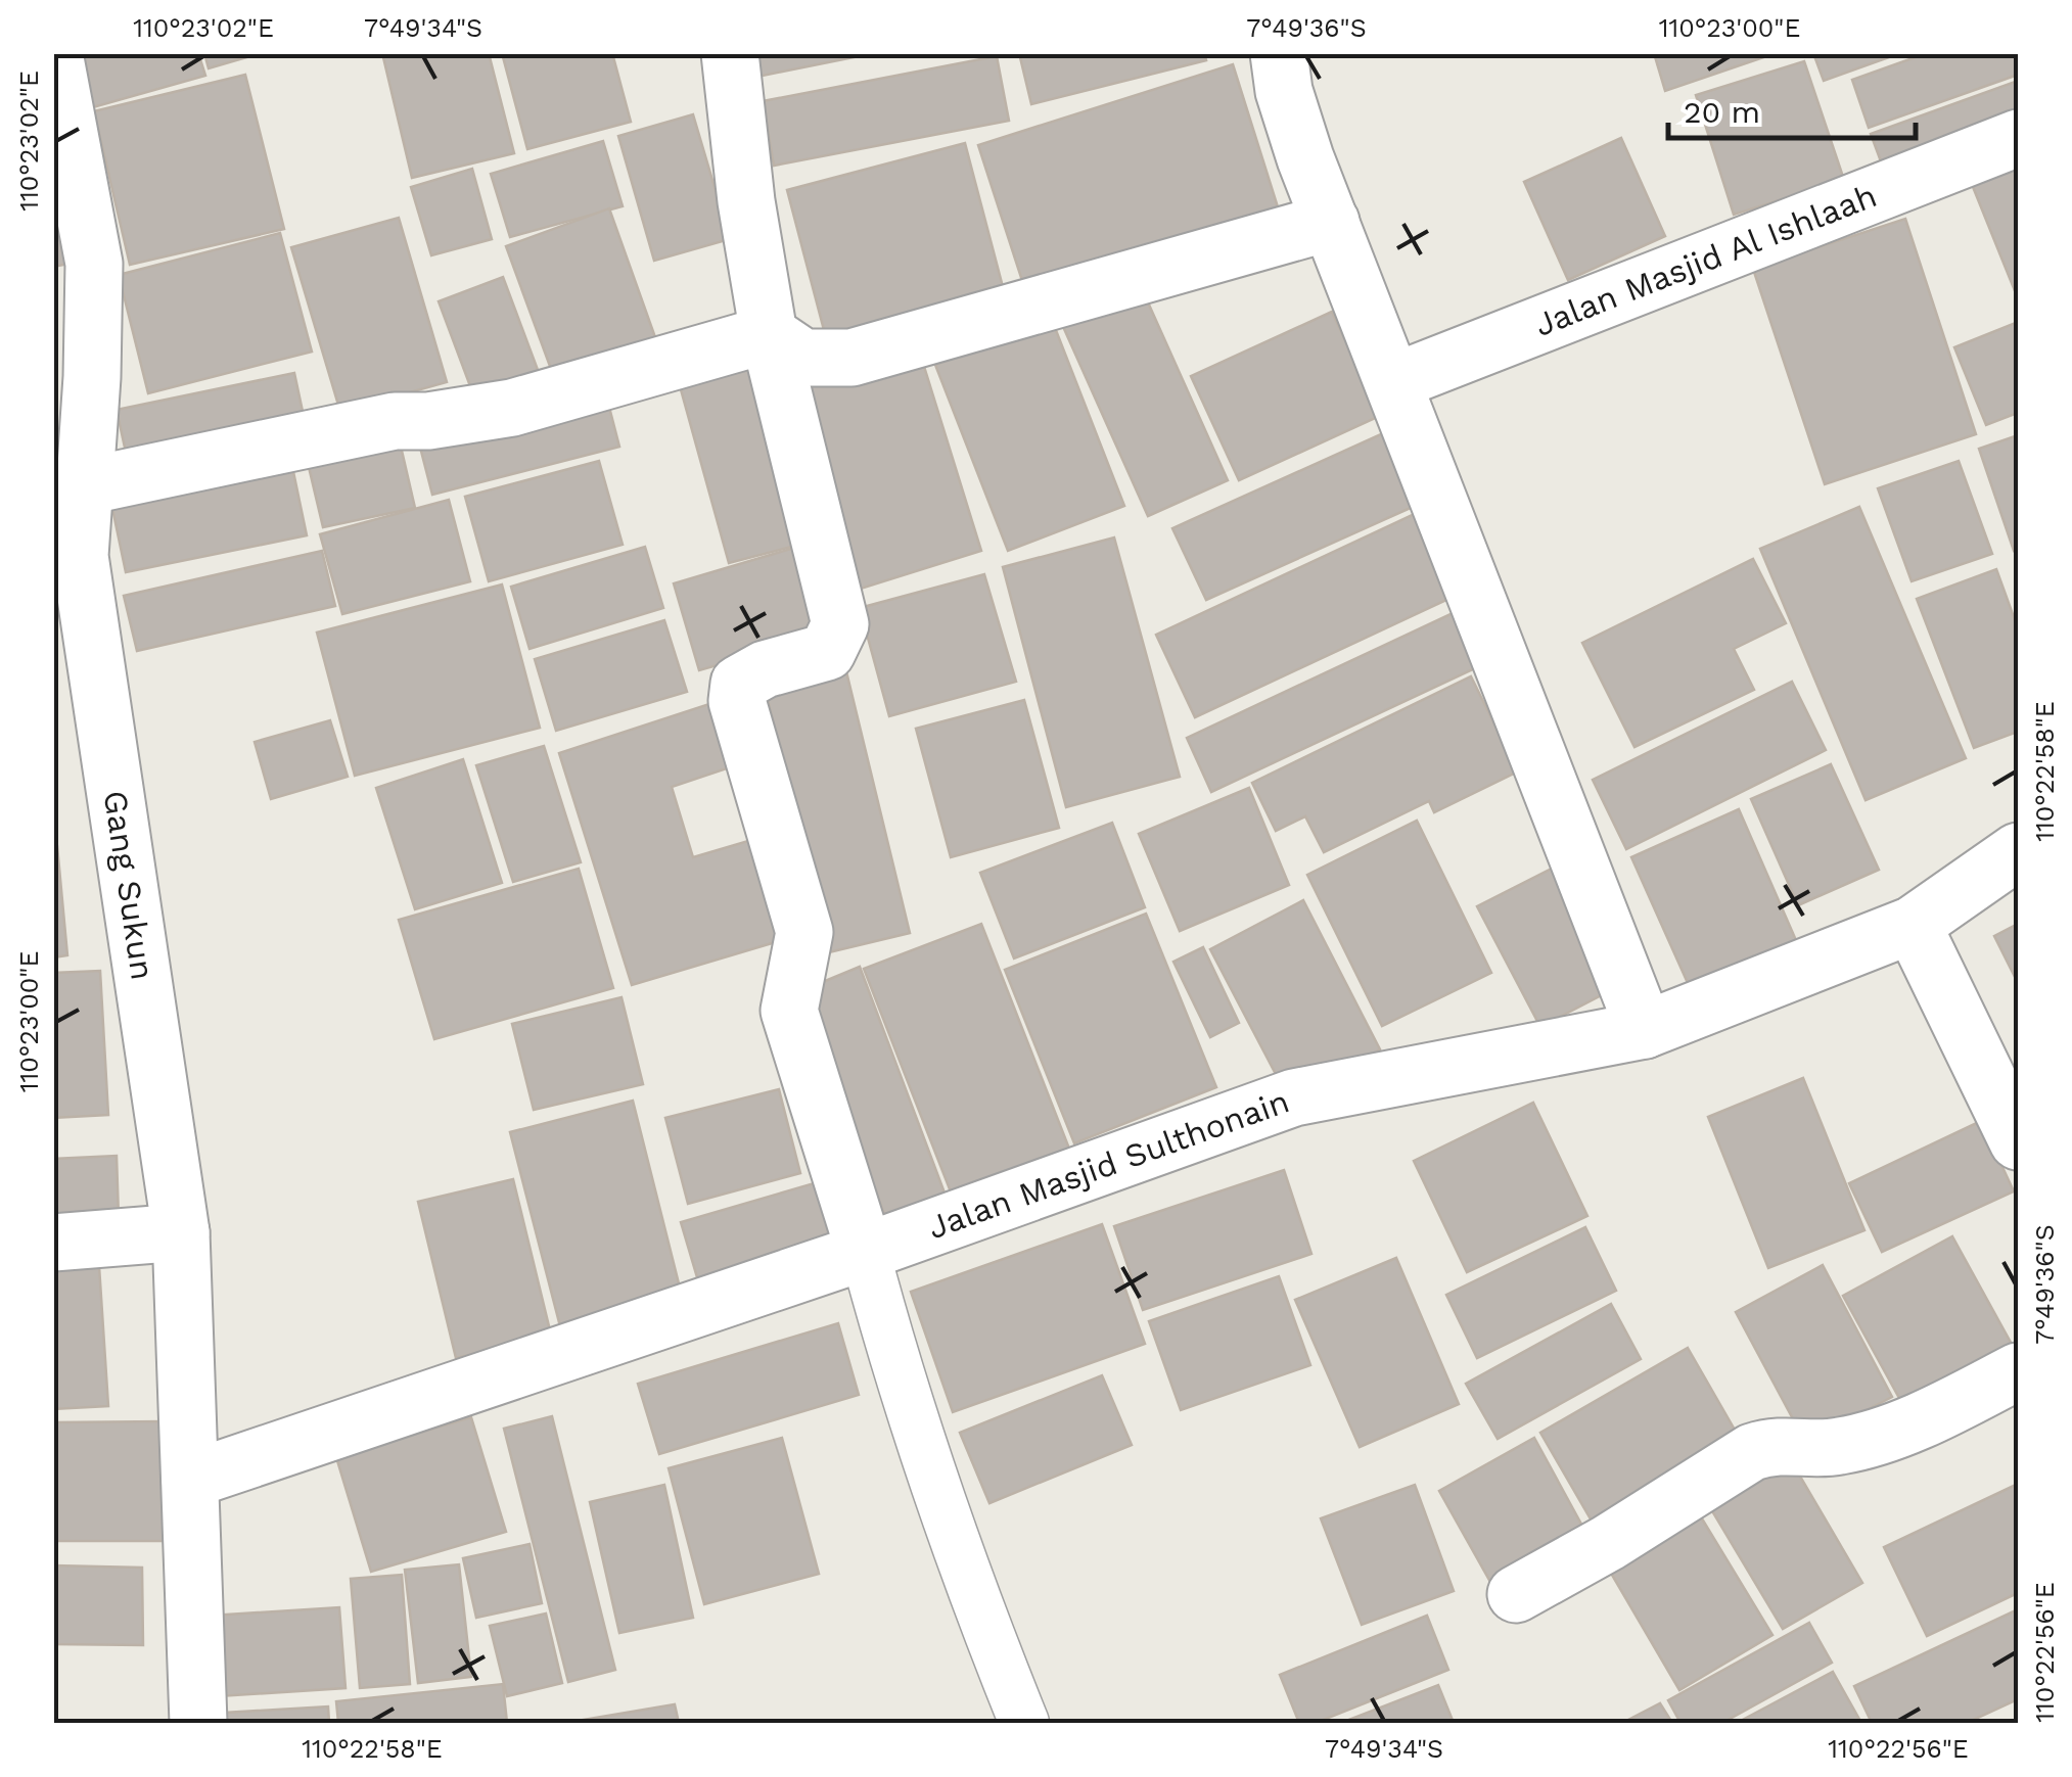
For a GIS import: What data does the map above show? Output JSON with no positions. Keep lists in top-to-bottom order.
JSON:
{
  "streets": {
    "street": ["Jalan Masjid Al Ishlaah", "Gang Sukun", "Jalan Masjid Sulthonain"]
  },
  "crossings": [
    ["Gang Sukun", "Jalan Masjid Sulthonain"]
  ],
  "scale_bar": "20 m",
  "coordinates": [
    "110°23'02\"E",
    "7°49'34\"S",
    "7°49'36\"S",
    "110°23'00\"E",
    "110°22'58\"E",
    "110°22'56\"E"
  ]
}
